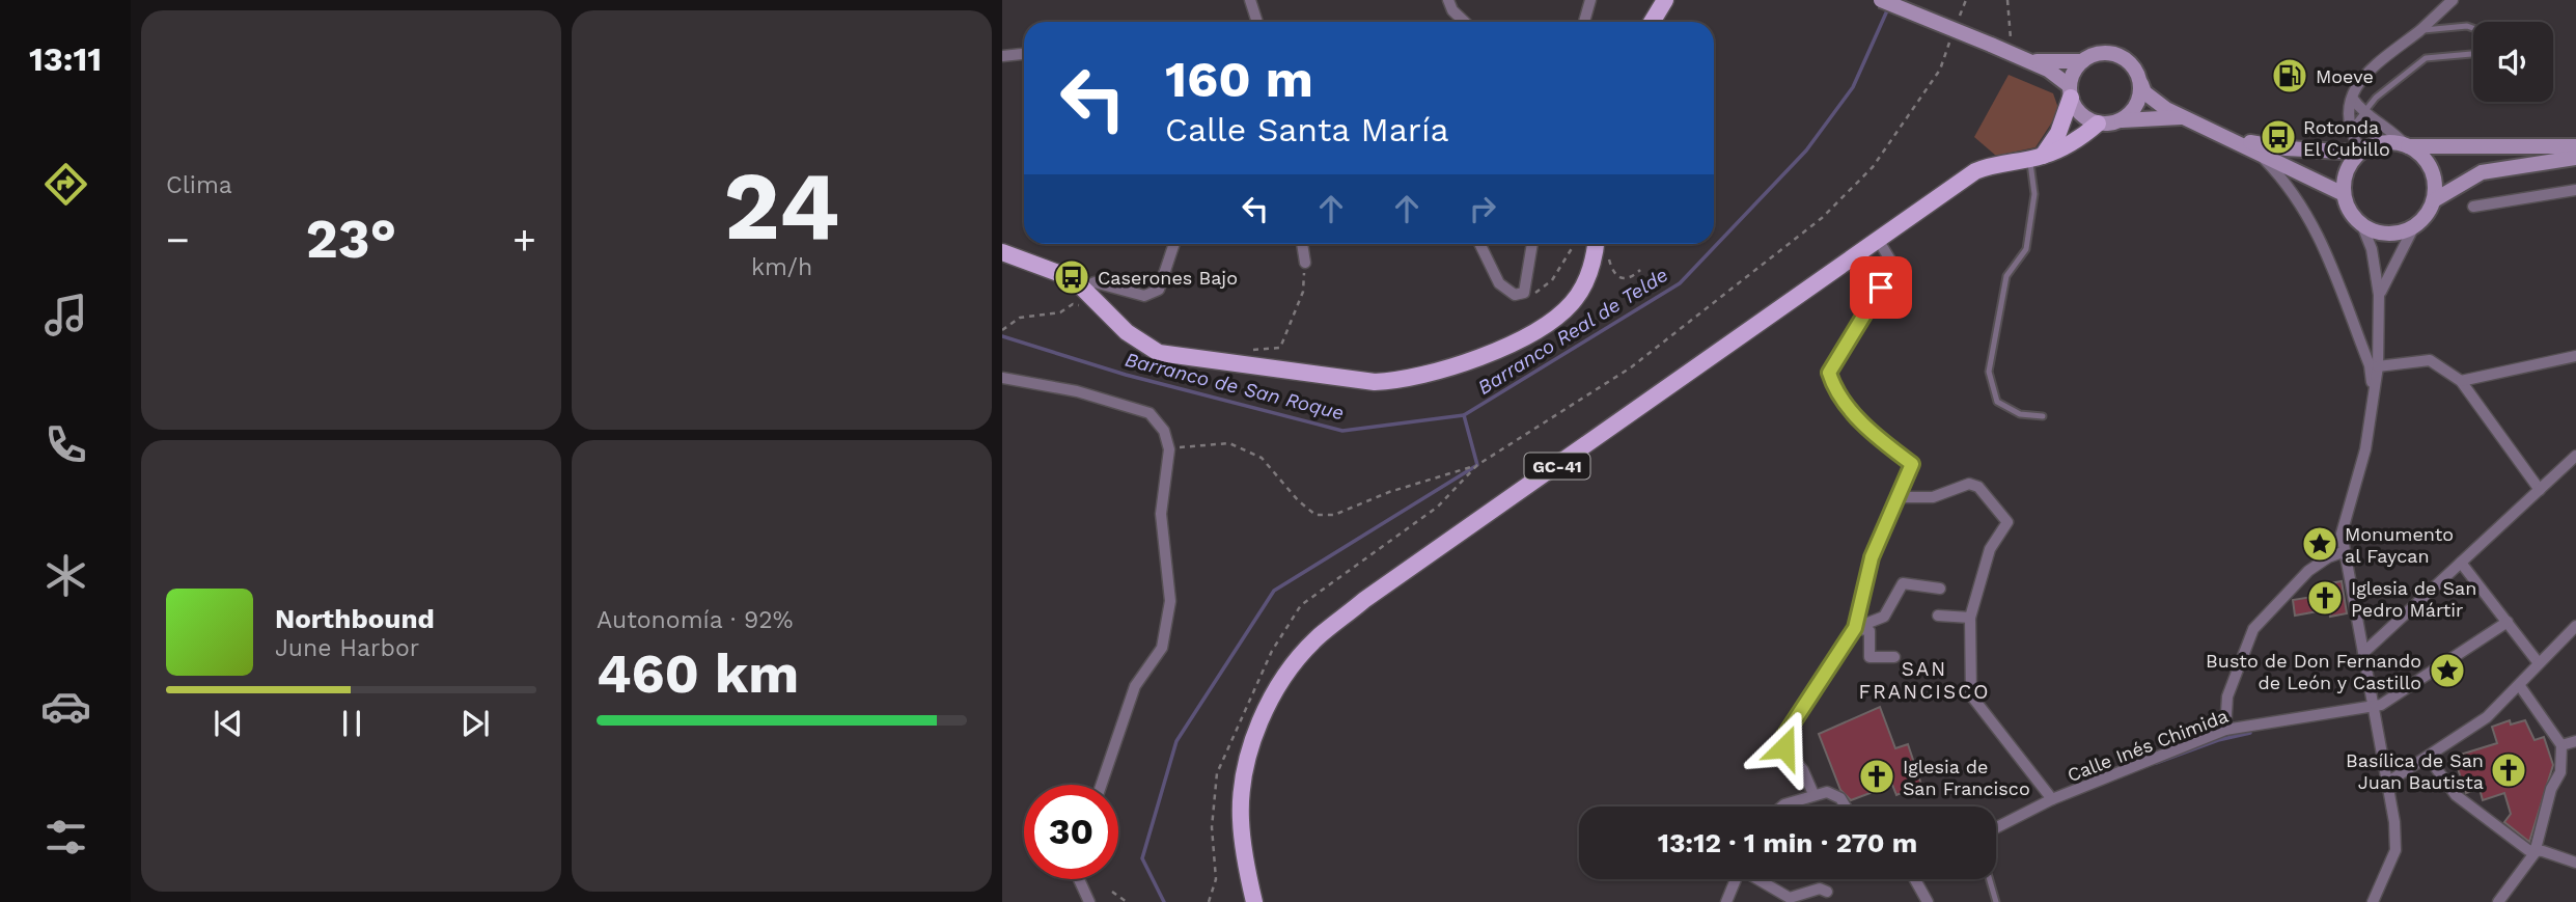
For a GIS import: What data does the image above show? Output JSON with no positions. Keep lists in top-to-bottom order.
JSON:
{
  "streets": {
    "main road": ["GC-41"],
    "street": ["Calle Inés Chimida"]
  },
  "districts": ["SAN FRANCISCO"],
  "water": ["Barranco Real de Telde", "Barranco de San Roque"],
  "places": {
    "fuel station": ["Moeve"],
    "bus stop": ["Rotonda El Cubillo", "Caserones Bajo"],
    "place": ["Monumento al Faycan", "Busto de Don Fernando de León y Castillo"],
    "church": ["Iglesia de San Pedro Mártir", "Basílica de San Juan Bautista", "Iglesia de San Francisco"]
  },
  "page": {
    "tabs": "13:11",
    "tile": [
      "Clima",
      ["24", "km/h"],
      ["Autonomía · 92%", "460 km"]
    ],
    "turn": ["160 m", "Calle Santa María"],
    "heat": ["−", "23°", "+"],
    "song": ["Northbound", "June Harbor"],
    "limit": "30",
    "trip": "13:12 · 1 min · 270 m"
  }
}
